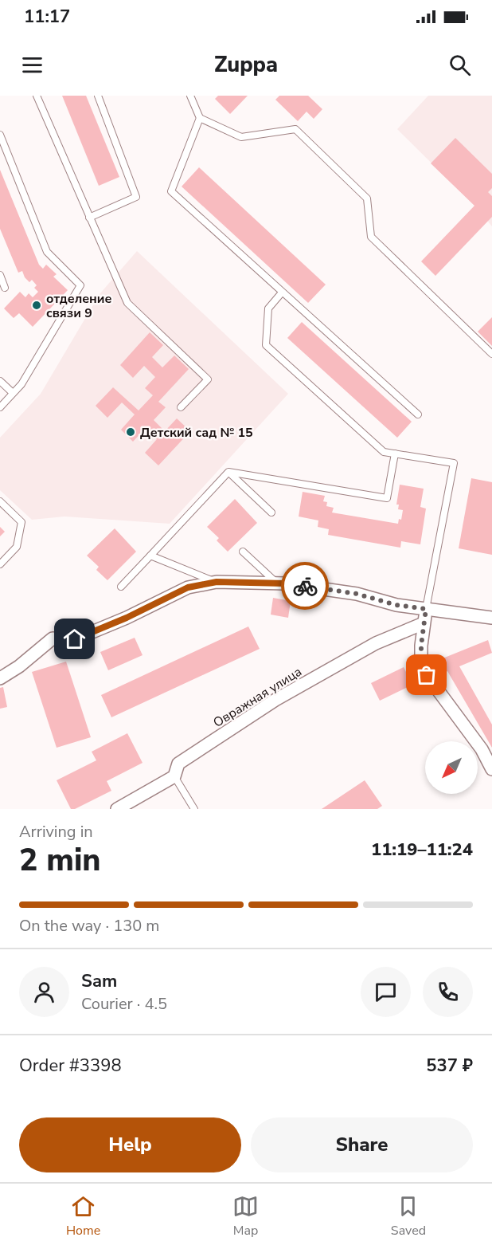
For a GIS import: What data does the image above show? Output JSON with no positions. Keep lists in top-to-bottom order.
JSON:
{
  "streets": {
    "street": ["Овражная улица"]
  },
  "places": ["отделение связи 9", "Детский сад № 15"],
  "north": "bottom left",
  "page": {
    "status": "11:17",
    "header": "Zuppa",
    "heading": ["2 min", "Arriving in", "11:19–11:24"],
    "panel": [
      "Sam",
      "Courier · 4.5",
      "Order #3398",
      "537 ₽"
    ],
    "bar": "On the way · 130 m",
    "buttons": ["Help", "Share"],
    "tabs": ["Home", "Map", "Saved"]
  }
}
